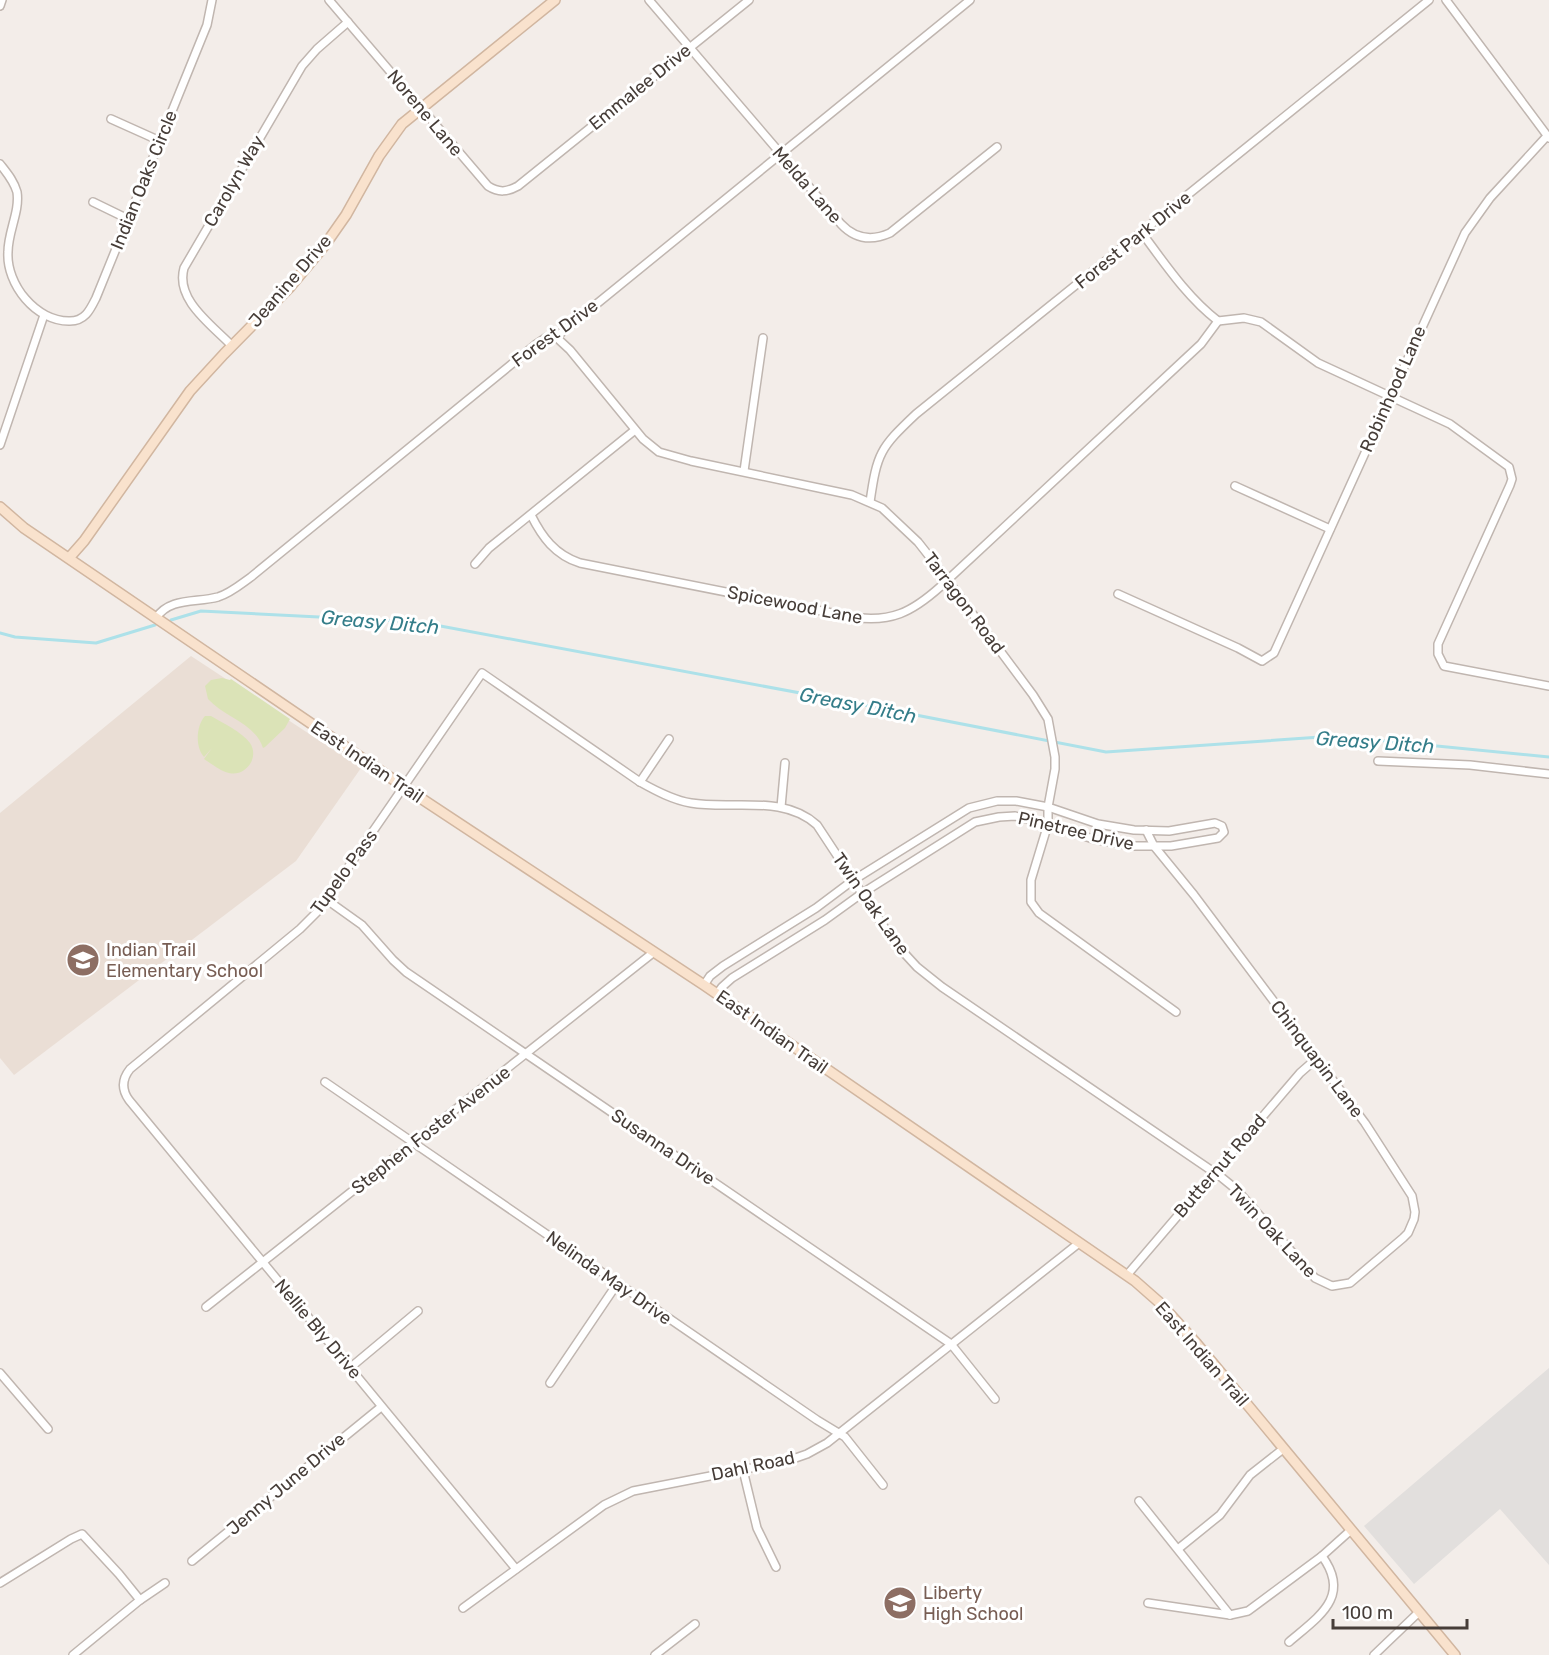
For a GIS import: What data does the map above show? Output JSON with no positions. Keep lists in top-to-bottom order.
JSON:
{
  "streets": {
    "main road": ["Jeanine Drive", "East Indian Trail"],
    "street": [
      "Emmalee Drive",
      "Norene Lane",
      "Indian Oaks Circle",
      "Carolyn Way",
      "Melda Lane",
      "Forest Park Drive",
      "Forest Drive",
      "Robinhood Lane",
      "Tarragon Road",
      "Spicewood Lane",
      "Pinetree Drive",
      "Tupelo Pass",
      "Twin Oak Lane",
      "Chinquapin Lane",
      "Stephen Foster Avenue",
      "Susanna Drive",
      "Butternut Road",
      "Nelinda May Drive",
      "Nellie Bly Drive",
      "Dahl Road",
      "Jenny June Drive"
    ]
  },
  "crossings": [
    ["Emmalee Drive", "Norene Lane"],
    ["Emmalee Drive", "Melda Lane"],
    ["Norene Lane", "Carolyn Way"],
    ["Norene Lane", "Jeanine Drive"],
    ["Carolyn Way", "Jeanine Drive"],
    ["Melda Lane", "Forest Drive"],
    ["Forest Park Drive", "Tarragon Road"],
    ["Jeanine Drive", "East Indian Trail"],
    ["Forest Drive", "Tarragon Road"],
    ["Forest Drive", "East Indian Trail"],
    ["Tarragon Road", "Spicewood Lane"],
    ["Tarragon Road", "Pinetree Drive"],
    ["East Indian Trail", "Pinetree Drive"],
    ["East Indian Trail", "Tupelo Pass"],
    ["East Indian Trail", "Stephen Foster Avenue"],
    ["East Indian Trail", "Butternut Road"],
    ["East Indian Trail", "Dahl Road"],
    ["Pinetree Drive", "Twin Oak Lane"],
    ["Pinetree Drive", "Chinquapin Lane"],
    ["Tupelo Pass", "Twin Oak Lane"],
    ["Tupelo Pass", "Susanna Drive"],
    ["Tupelo Pass", "Nellie Bly Drive"],
    ["Twin Oak Lane", "Chinquapin Lane"],
    ["Twin Oak Lane", "Butternut Road"],
    ["Chinquapin Lane", "Butternut Road"],
    ["Stephen Foster Avenue", "Susanna Drive"],
    ["Stephen Foster Avenue", "Nelinda May Drive"],
    ["Stephen Foster Avenue", "Nellie Bly Drive"],
    ["Susanna Drive", "Dahl Road"],
    ["Nelinda May Drive", "Dahl Road"],
    ["Nellie Bly Drive", "Dahl Road"],
    ["Nellie Bly Drive", "Jenny June Drive"]
  ],
  "water": ["Greasy Ditch"],
  "places": {
    "school or university": ["Indian Trail Elementary School", "Liberty High School"]
  },
  "scale_bar": "100 m"
}
